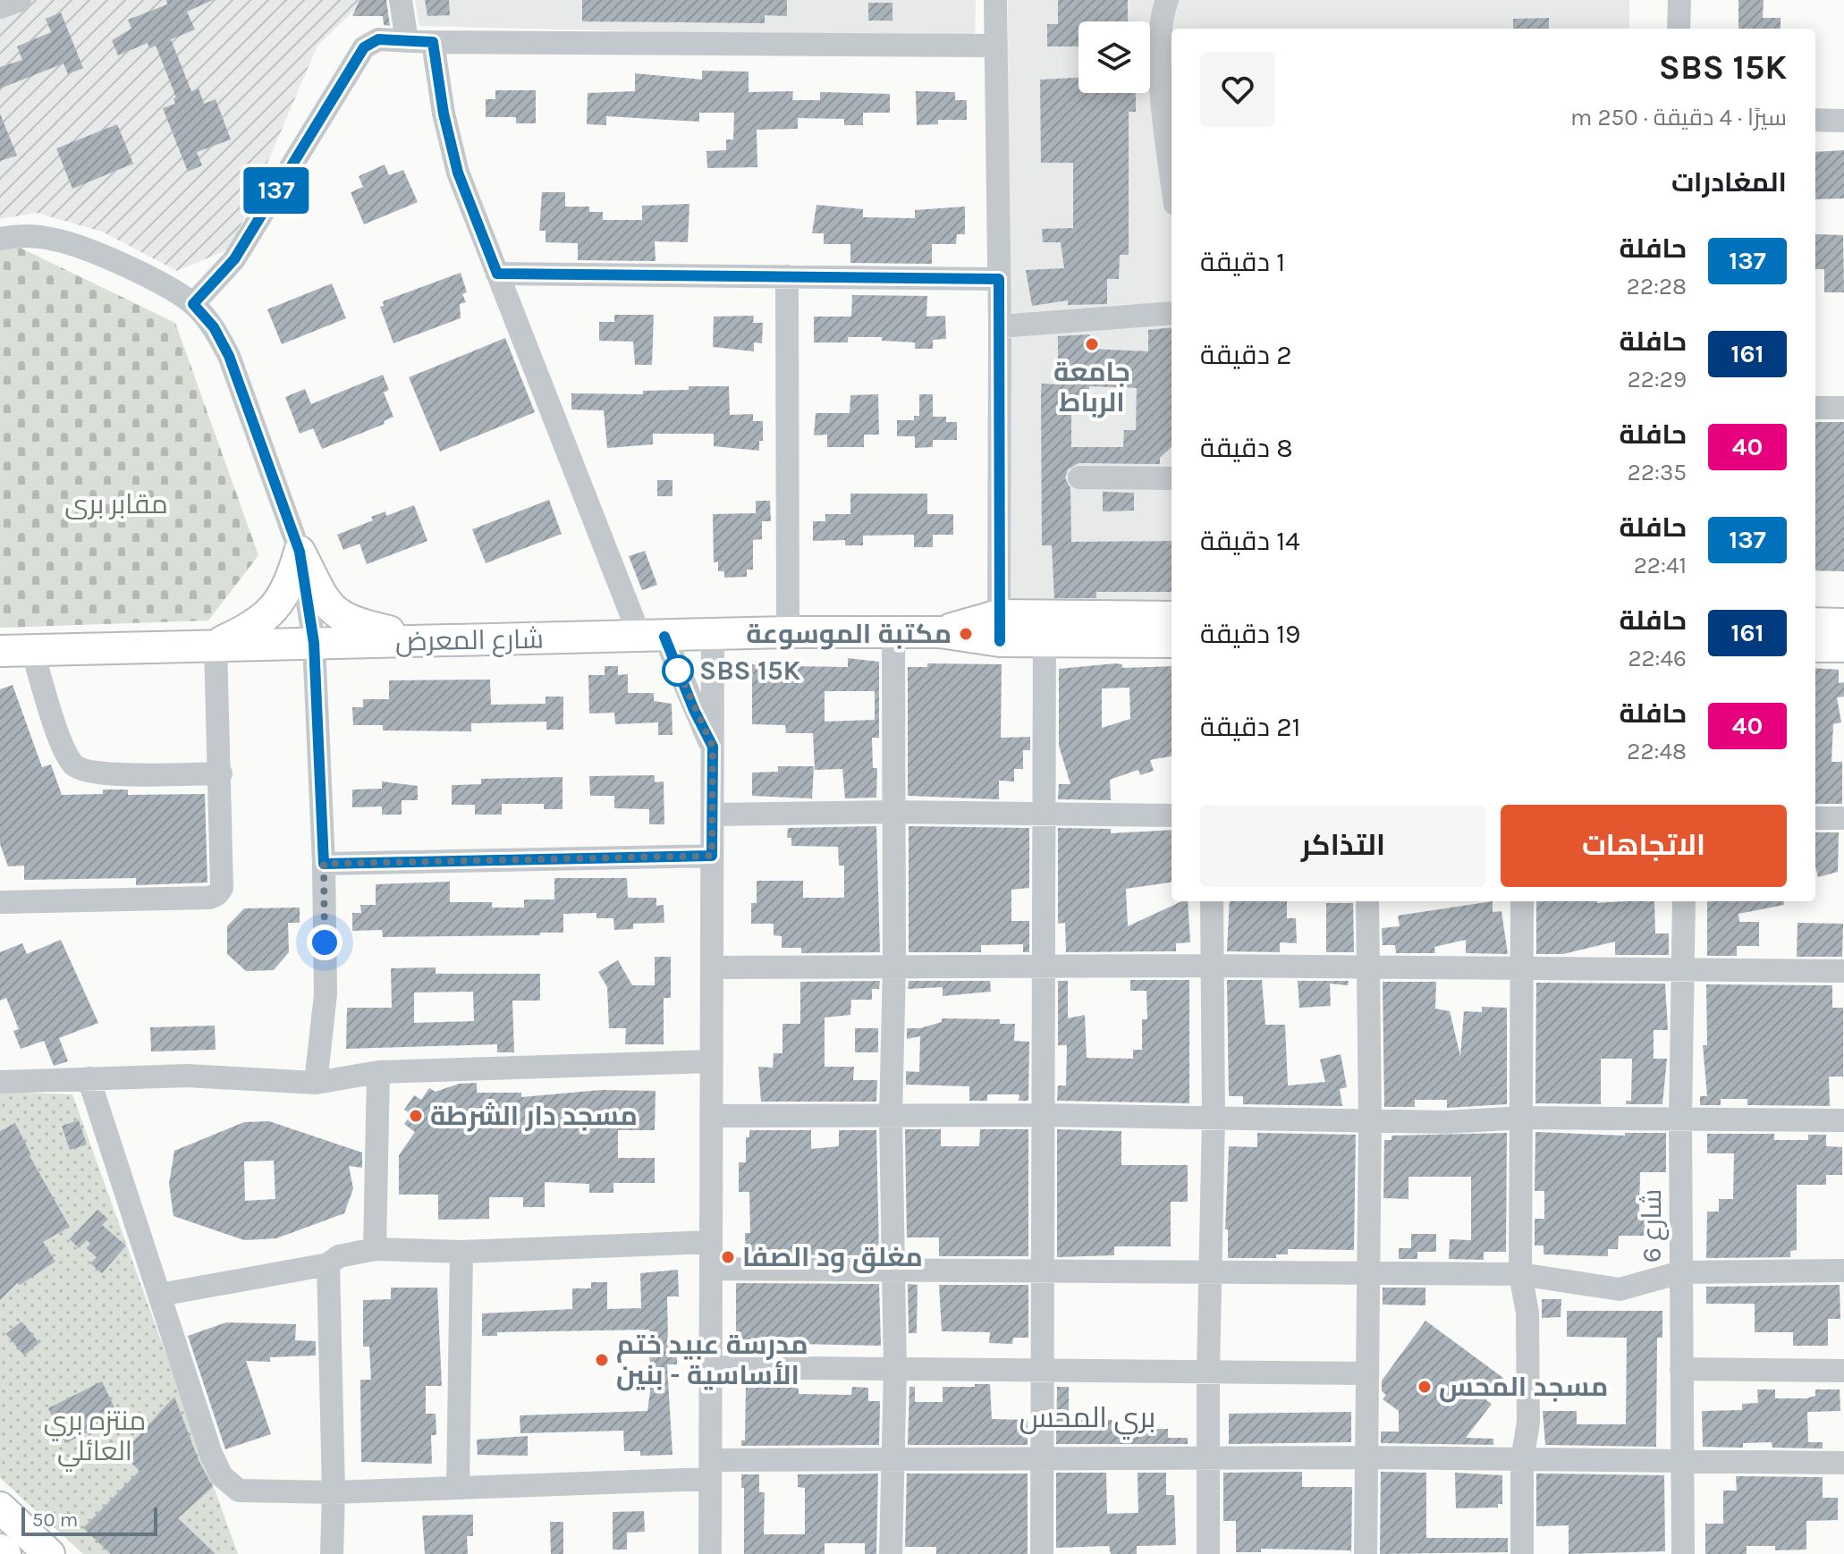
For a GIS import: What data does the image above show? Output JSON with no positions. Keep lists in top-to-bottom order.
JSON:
{
  "streets": {
    "main road": ["شارع المعرض"],
    "street": ["شارع 6"]
  },
  "districts": ["بري المحس"],
  "parks": ["مقابر برى", "منتزه بري العائلي"],
  "places": [
    "جامعة الرباط",
    "مكتبة الموسوعة",
    "SBS 15K",
    "مسجد دار الشرطة",
    "مغلق ود الصفا",
    "مدرسة عبيد ختم الأساسية - بنين",
    "مسجد المحس"
  ],
  "lines": ["bus line 137"],
  "scale_bar": "50 m",
  "page": {
    "on_map": "137",
    "heading": [
      ["SBS 15K", "سيرًا · 4 دقيقة · 250 m"],
      "المغادرات"
    ],
    "list": [
      {
        "mark": "137",
        "name": "حافلة",
        "note": "22:28",
        "value": "1 دقيقة"
      },
      {
        "mark": "161",
        "name": "حافلة",
        "note": "22:29",
        "value": "2 دقيقة"
      },
      {
        "mark": "40",
        "name": "حافلة",
        "note": "22:35",
        "value": "8 دقيقة"
      },
      {
        "mark": "137",
        "name": "حافلة",
        "note": "22:41",
        "value": "14 دقيقة"
      },
      {
        "mark": "161",
        "name": "حافلة",
        "note": "22:46",
        "value": "19 دقيقة"
      },
      {
        "mark": "40",
        "name": "حافلة",
        "note": "22:48",
        "value": "21 دقيقة"
      }
    ],
    "buttons": ["الاتجاهات", "التذاكر"],
    "scale": "50 m"
  }
}
